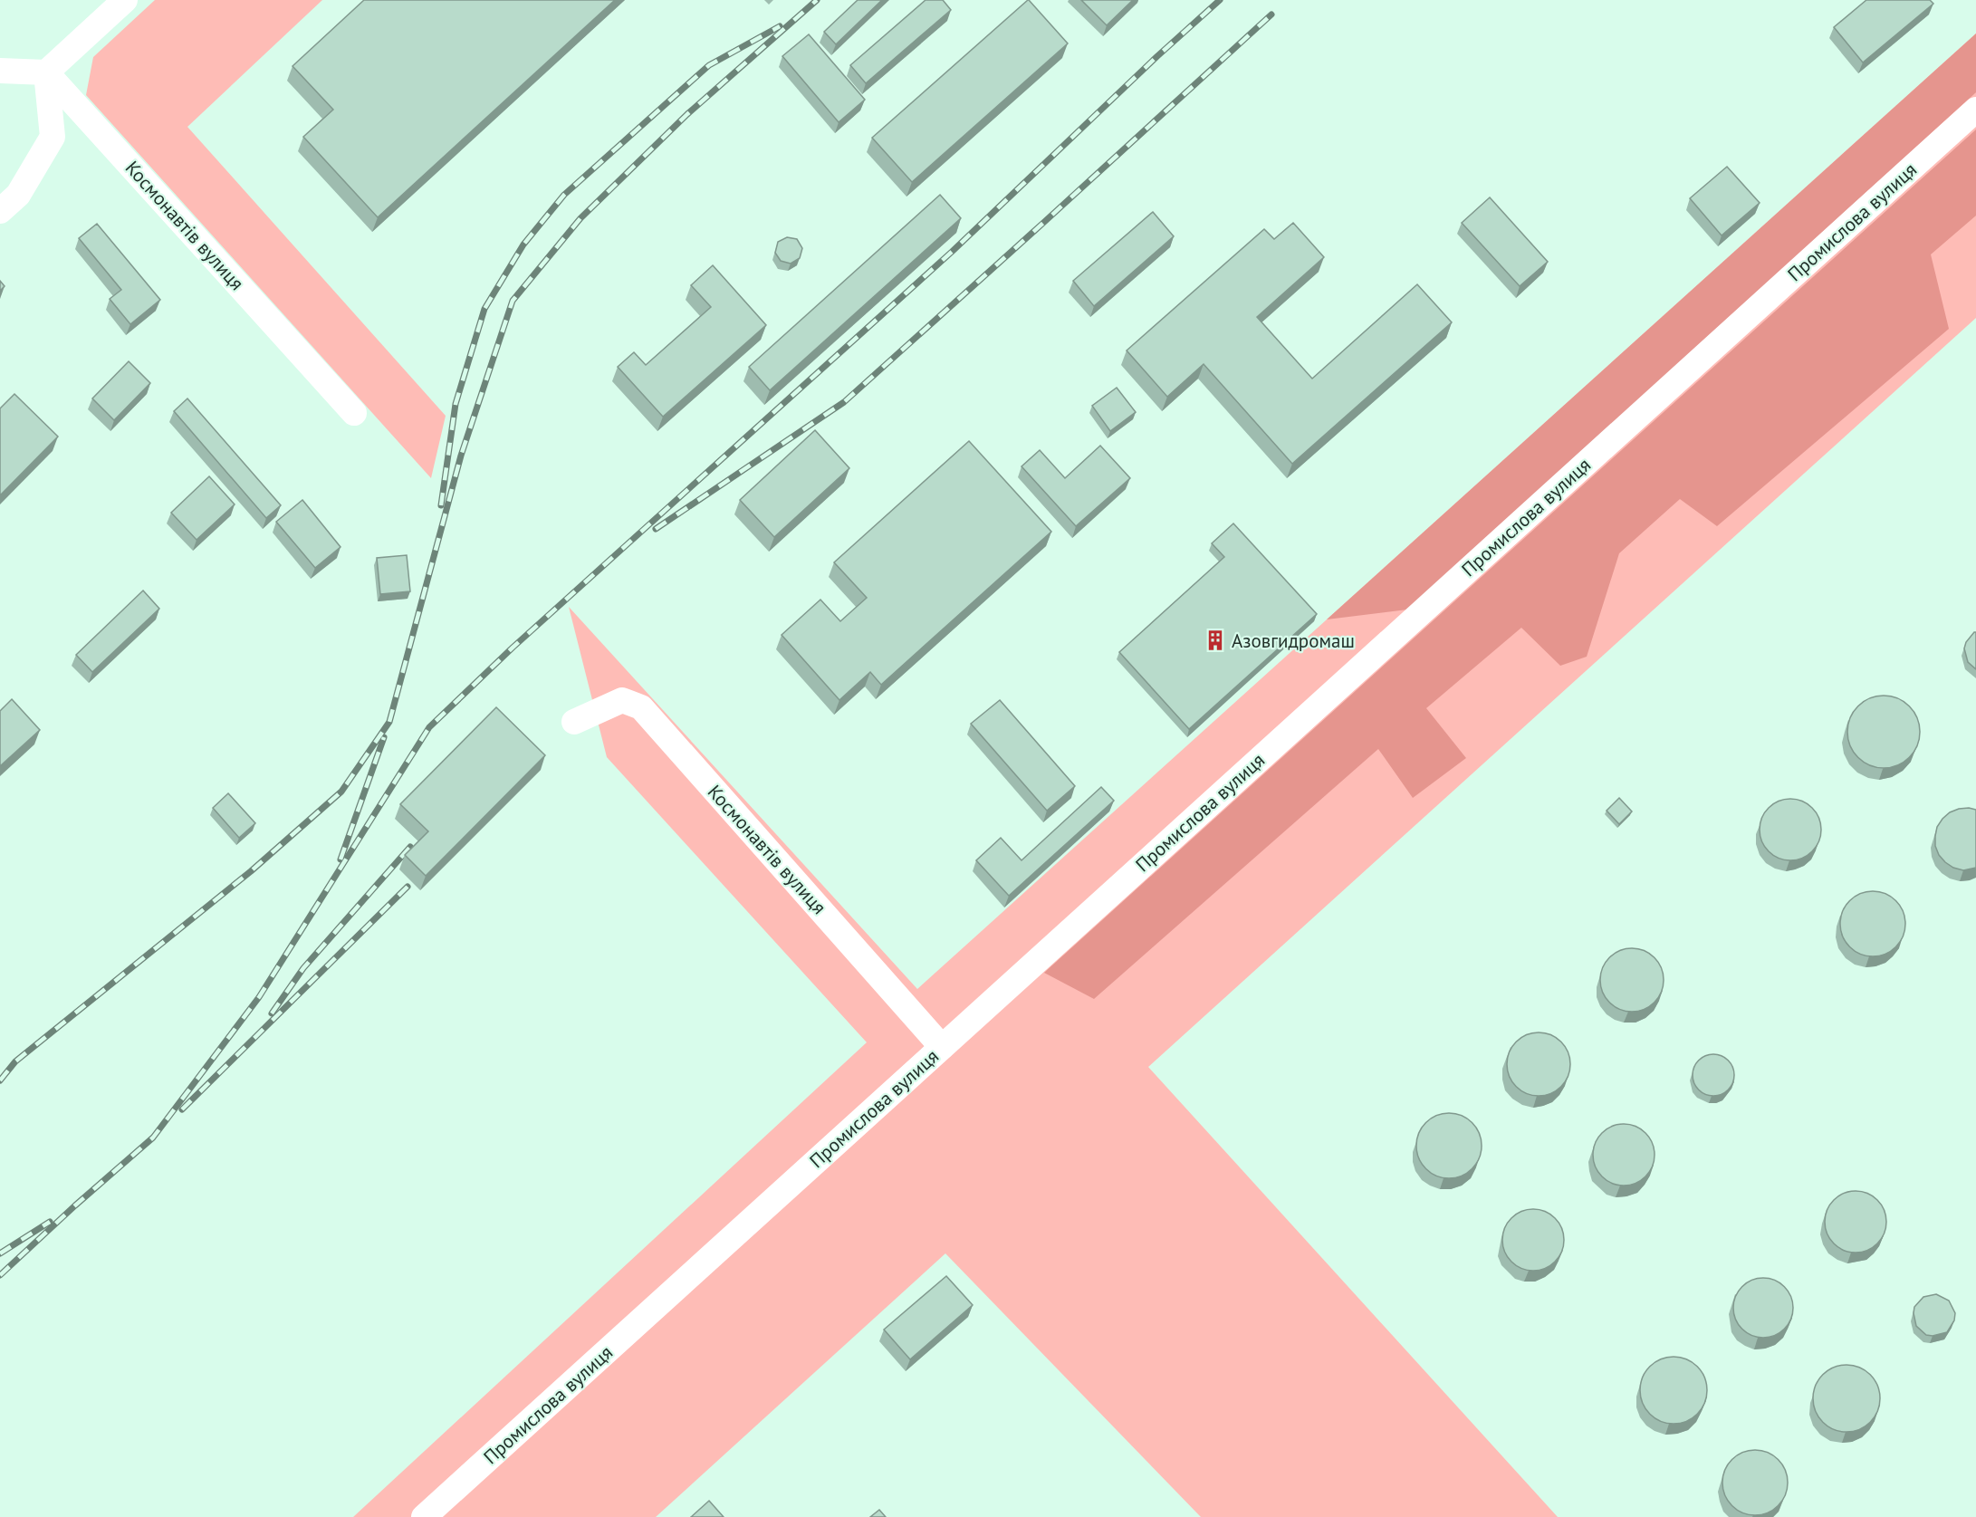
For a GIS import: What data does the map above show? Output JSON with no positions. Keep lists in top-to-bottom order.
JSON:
{
  "streets": {
    "street": ["Промислова вулиця", "Космонавтів вулиця"]
  },
  "crossings": [
    ["Промислова вулиця", "Космонавтів вулиця"]
  ],
  "places": {
    "building": ["Азовгидромаш"]
  }
}
